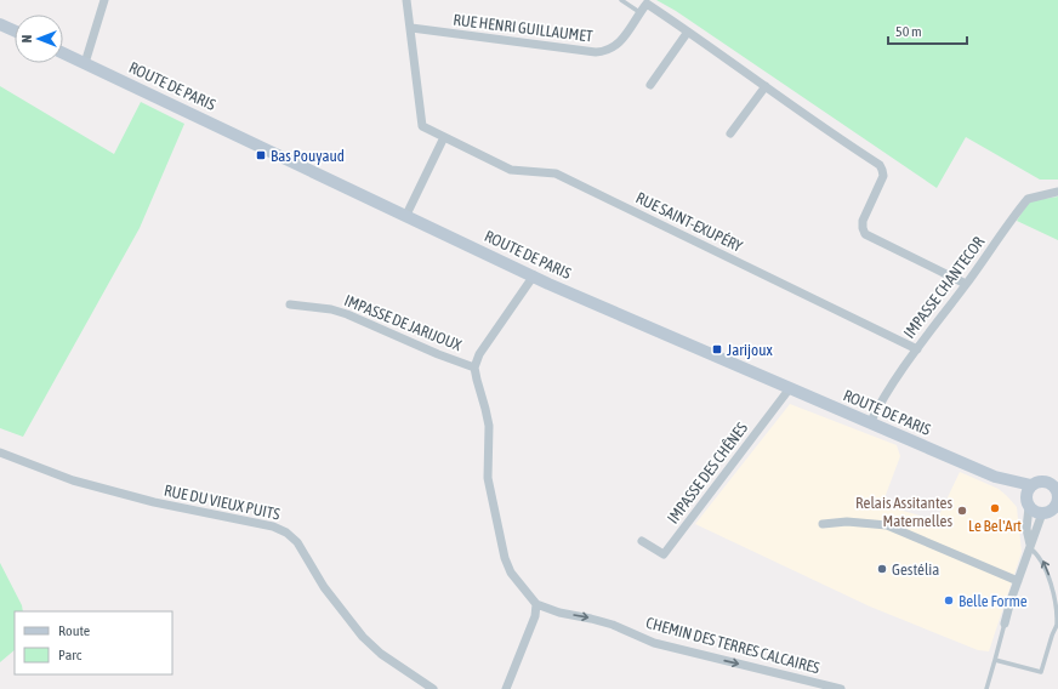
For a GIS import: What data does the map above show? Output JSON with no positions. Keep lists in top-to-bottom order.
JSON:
{
  "streets": {
    "main road": ["ROUTE DE PARIS"],
    "street": [
      "RUE HENRI GUILLAUMET",
      "RUE SAINT-EXUPÉRY",
      "IMPASSE CHANTECOR",
      "IMPASSE DE JARIJOUX",
      "IMPASSE DES CHÊNES",
      "RUE DU VIEUX PUITS",
      "CHEMIN DES TERRES CALCAIRES"
    ]
  },
  "crossings": [
    ["RUE HENRI GUILLAUMET", "RUE SAINT-EXUPÉRY"],
    ["ROUTE DE PARIS", "IMPASSE CHANTECOR"],
    ["ROUTE DE PARIS", "IMPASSE DES CHÊNES"],
    ["RUE SAINT-EXUPÉRY", "IMPASSE CHANTECOR"]
  ],
  "one_way": ["CHEMIN DES TERRES CALCAIRES"],
  "places": {
    "transit": ["Bas Pouyaud", "Jarijoux"],
    "other": [
      "Le Bel'Art",
      "Relais Assitantes Maternelles",
      "Gestélia",
      "Belle Forme"
    ]
  },
  "legend": ["Route", "Parc"],
  "scale_bar": "50 m",
  "north": "left"
}
